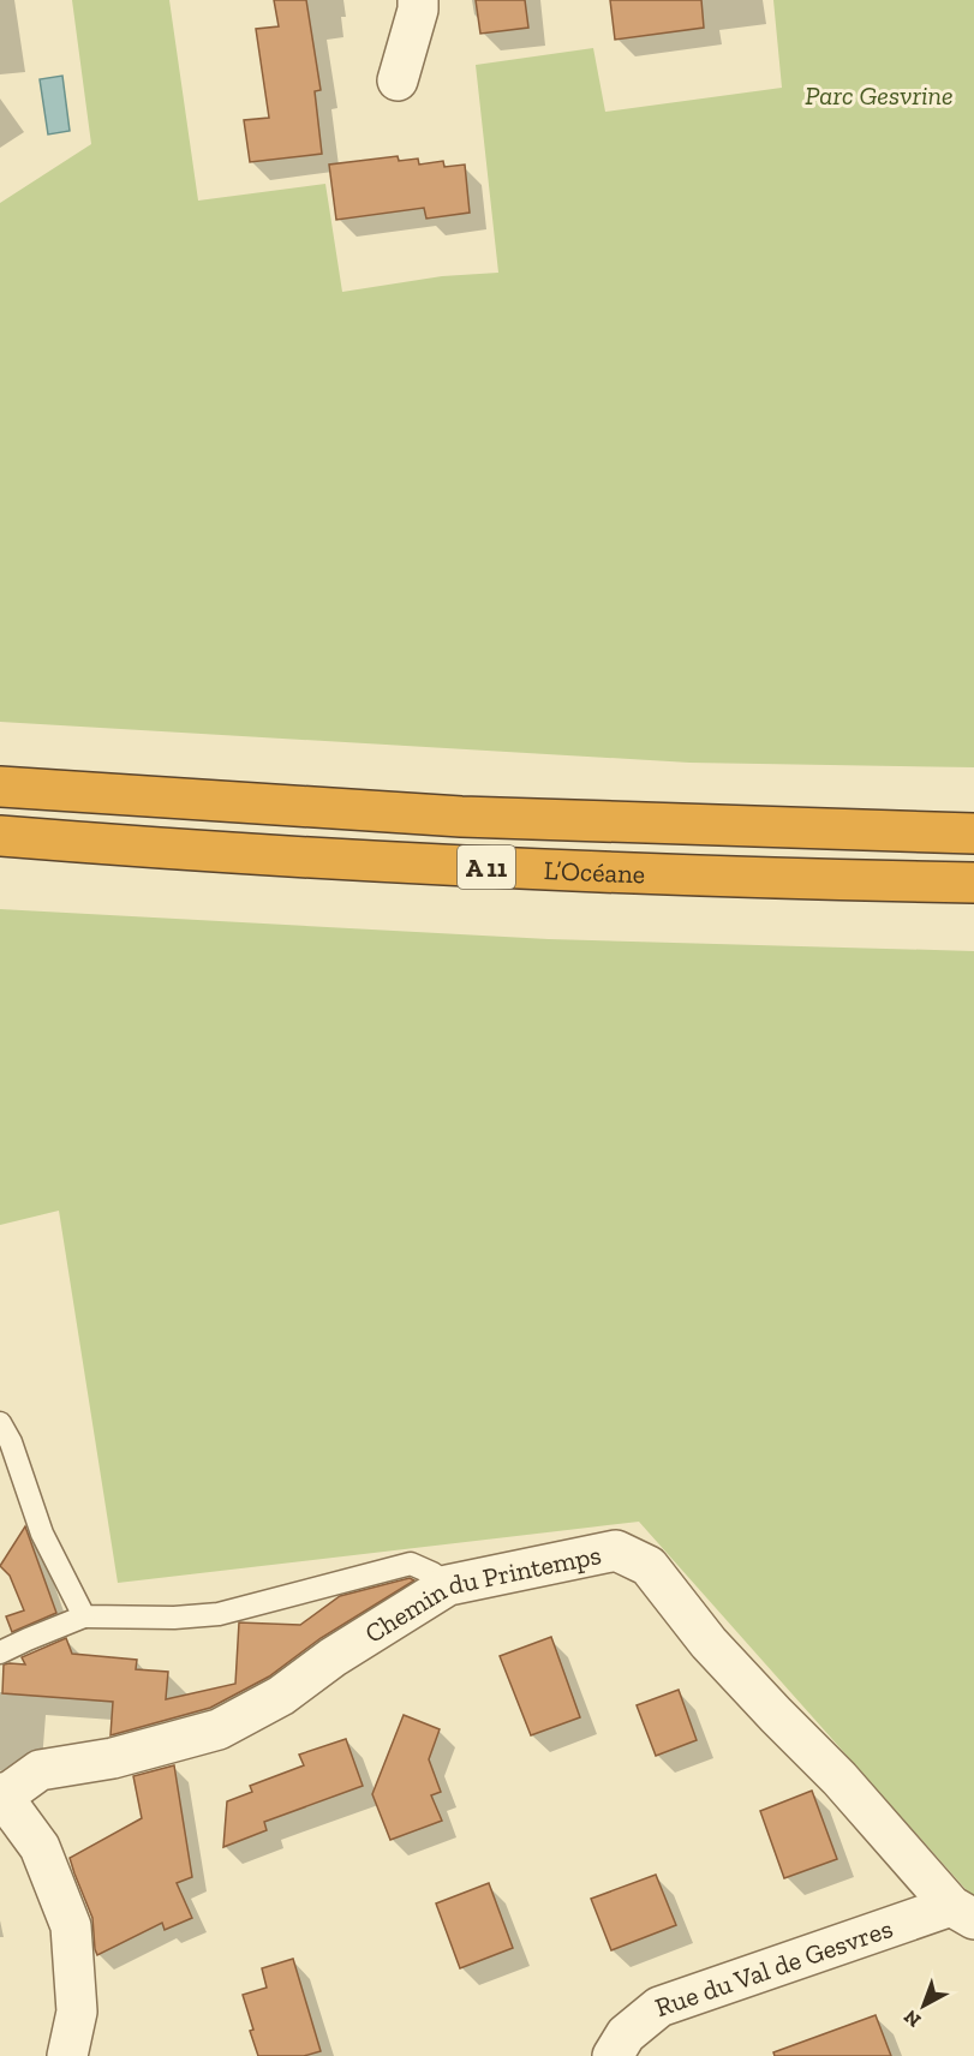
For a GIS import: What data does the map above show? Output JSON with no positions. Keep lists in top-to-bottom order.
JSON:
{
  "streets": {
    "highway": ["A 11", "L’Océane"],
    "street": ["Chemin du Printemps", "Rue du Val de Gesvres"]
  },
  "crossings": [
    ["Chemin du Printemps", "Rue du Val de Gesvres"]
  ],
  "parks": ["Parc Gesvrine"],
  "north": "bottom left"
}
